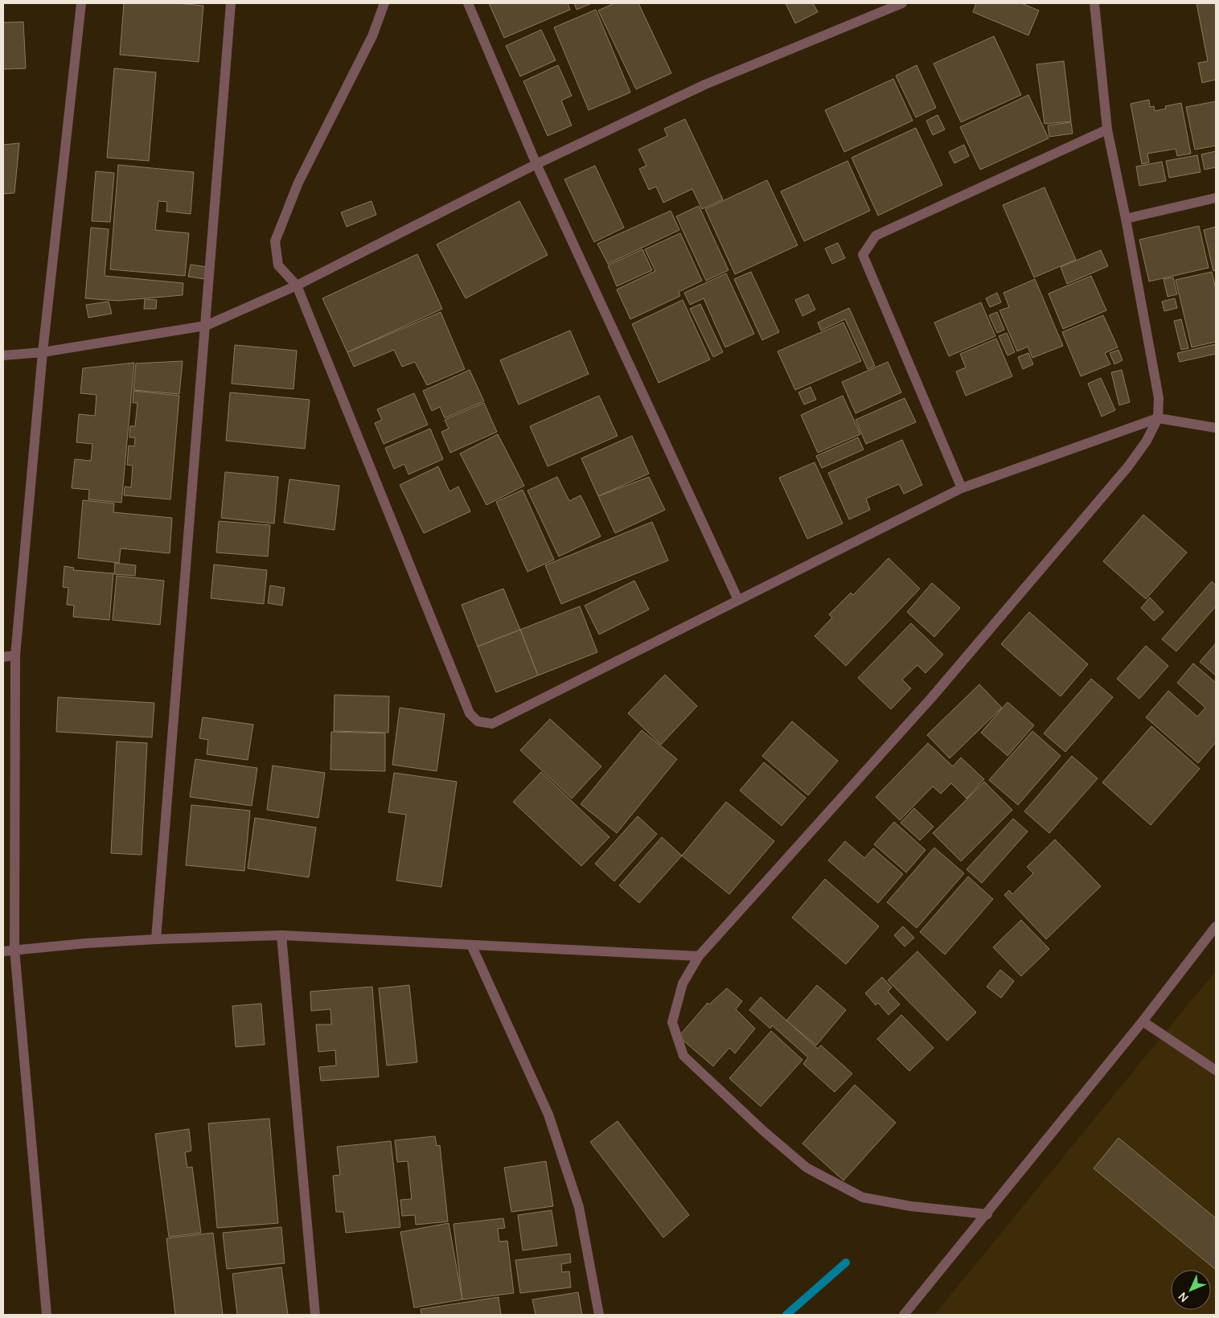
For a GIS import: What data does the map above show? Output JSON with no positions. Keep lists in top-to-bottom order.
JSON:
{
  "north": "bottom left"
}
